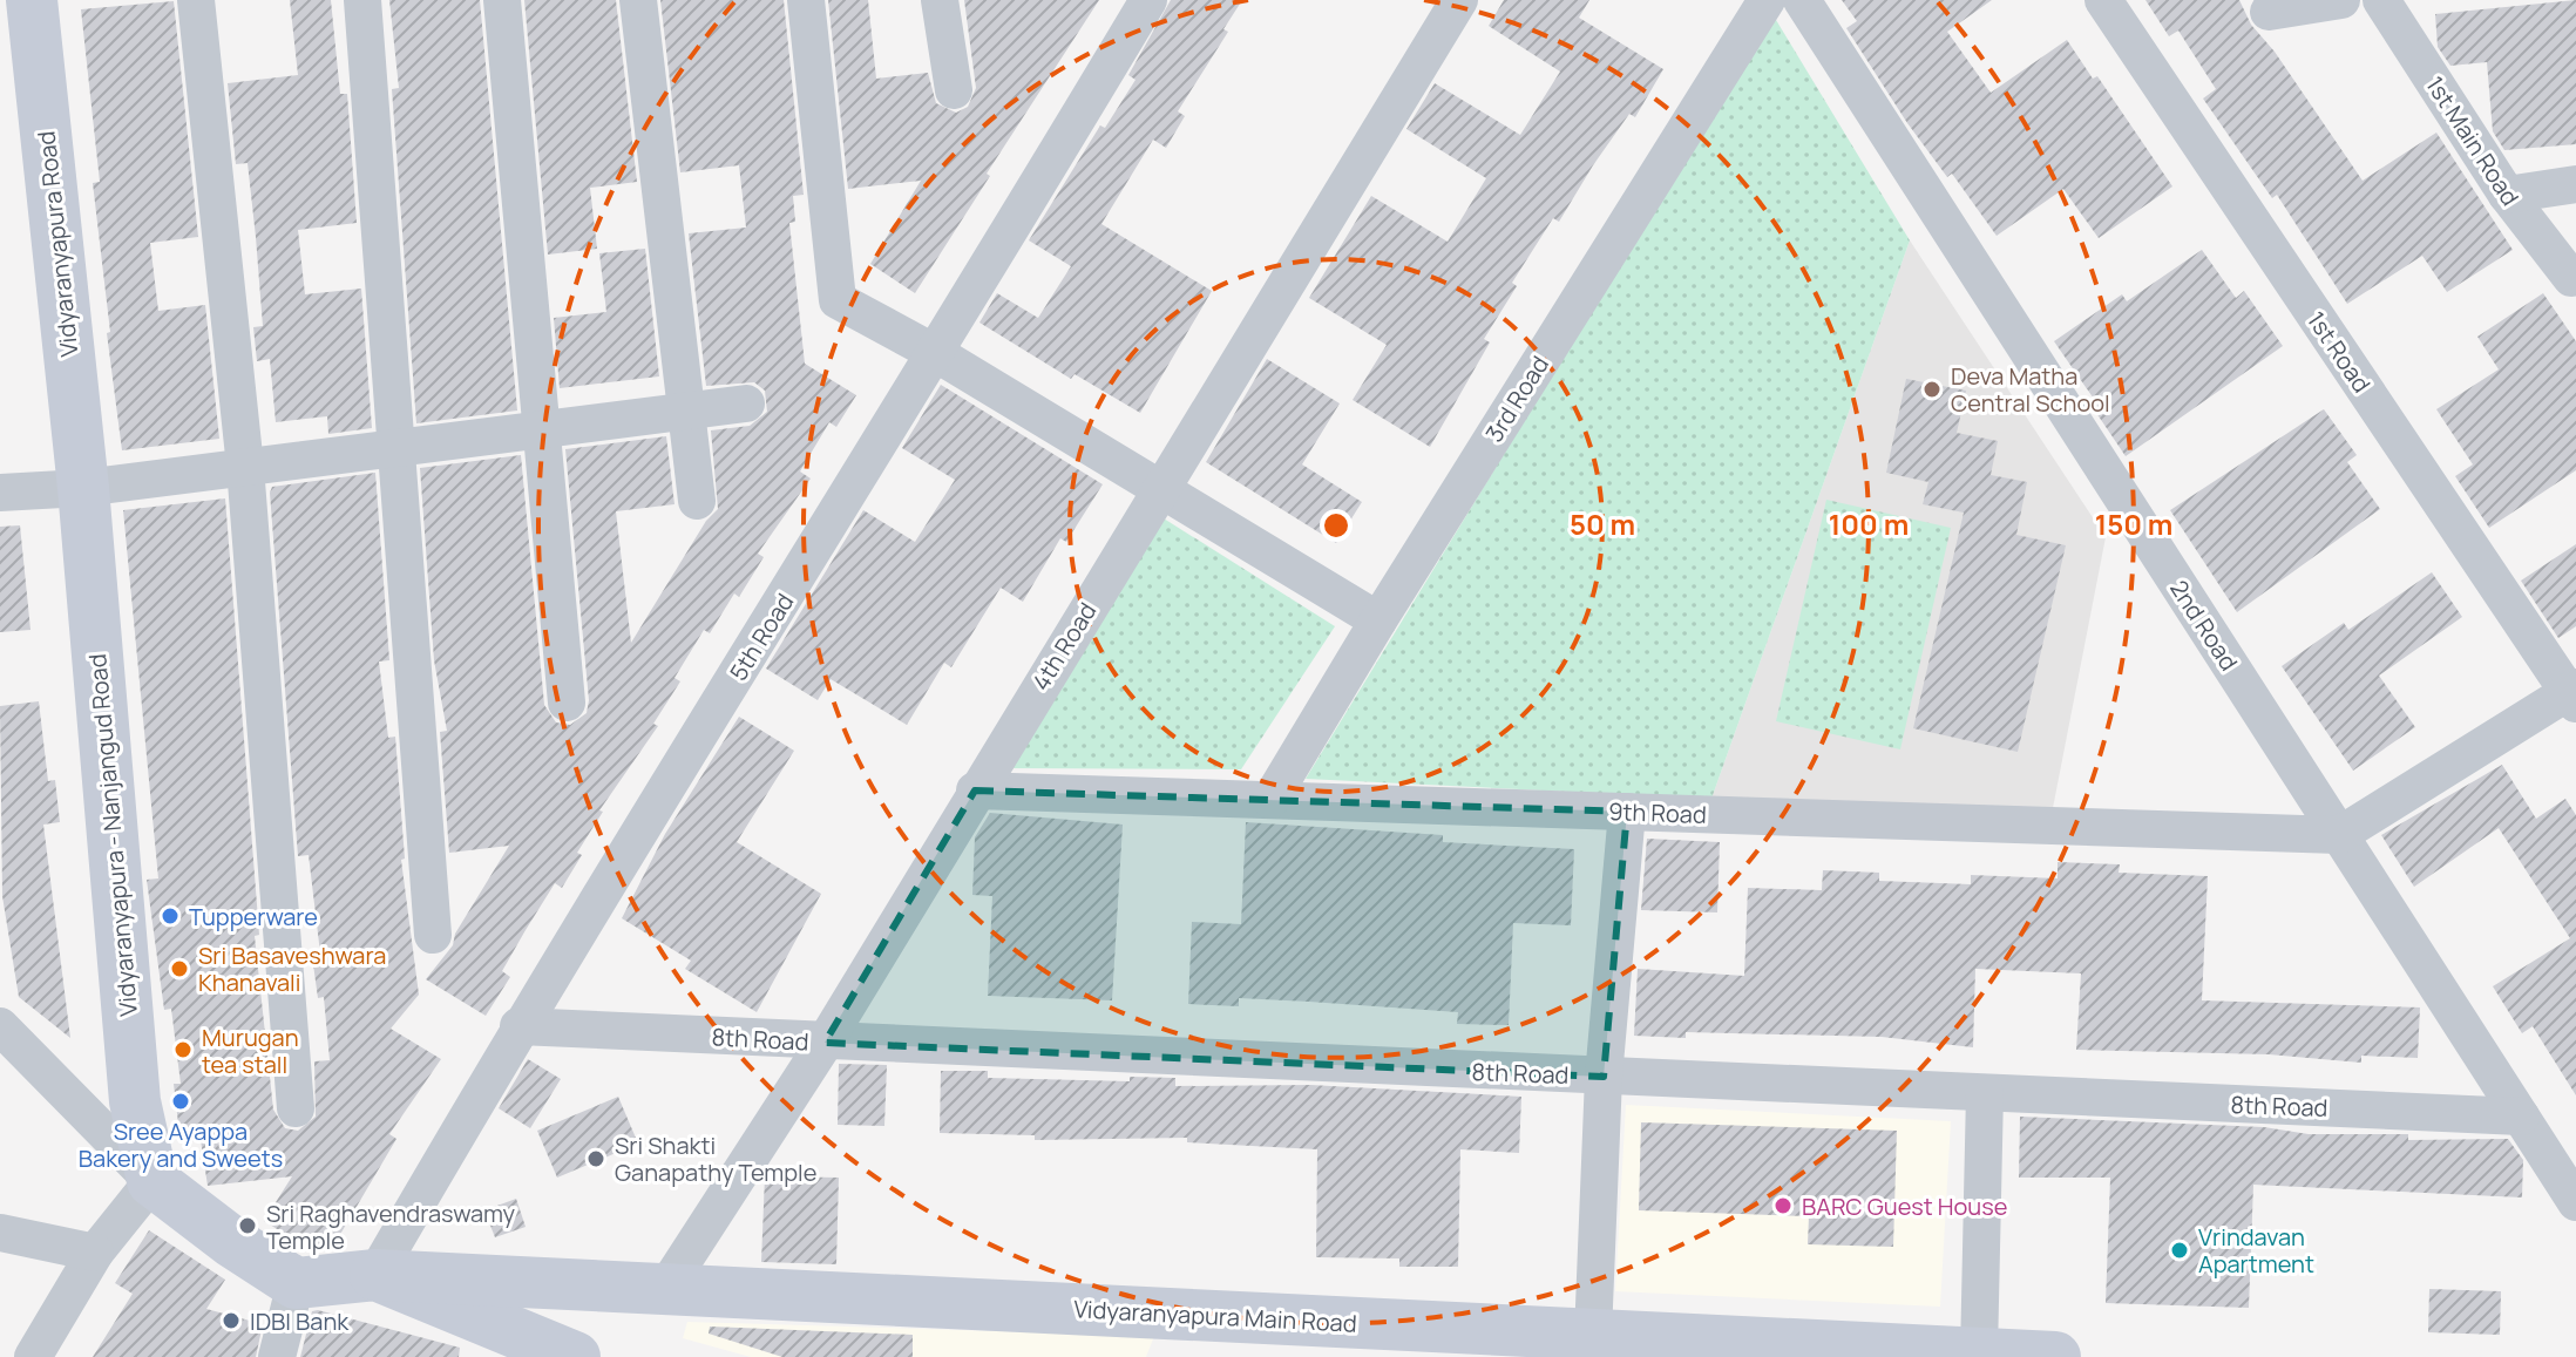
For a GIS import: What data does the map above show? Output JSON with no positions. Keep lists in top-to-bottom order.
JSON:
{
  "streets": {
    "main road": ["Vidyaranyapura Road", "Vidyaranyapura - Nanjangud Road", "Vidyaranyapura Main Road"],
    "street": [
      "1st Main Road",
      "1st Road",
      "3rd Road",
      "2nd Road",
      "5th Road",
      "4th Road",
      "9th Road",
      "8th Road"
    ]
  },
  "crossings": [
    ["Vidyaranyapura Road", "Vidyaranyapura - Nanjangud Road"],
    ["3rd Road", "9th Road"],
    ["2nd Road", "9th Road"],
    ["2nd Road", "8th Road"],
    ["5th Road", "8th Road"],
    ["5th Road", "Vidyaranyapura Main Road"],
    ["4th Road", "9th Road"],
    ["4th Road", "8th Road"],
    ["4th Road", "Vidyaranyapura Main Road"]
  ],
  "places": [
    "Deva Matha Central School",
    "Tupperware",
    "Sri Basaveshwara Khanavali",
    "Murugan tea stall",
    "Sree Ayappa Bakery and Sweets",
    "Sri Shakti Ganapathy Temple",
    "BARC Guest House",
    "Sri Raghavendraswamy Temple",
    "Vrindavan Apartment",
    "IDBI Bank"
  ],
  "rings": ["50 m", "100 m", "150 m"]
}
